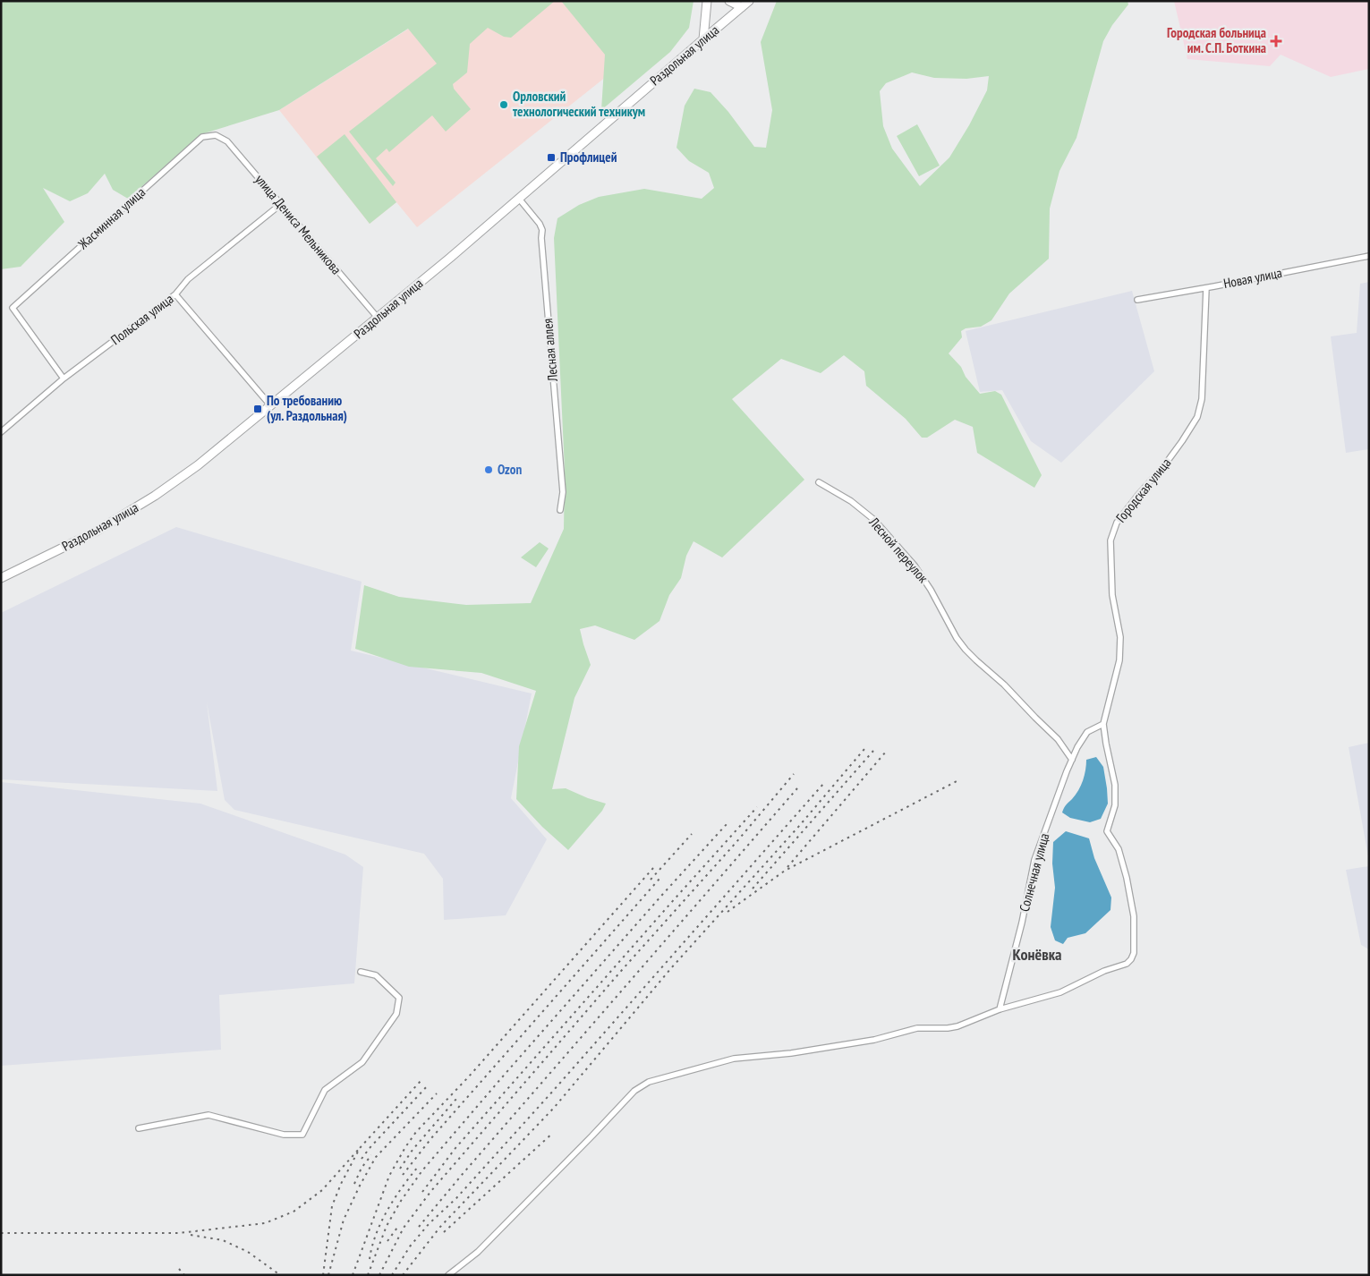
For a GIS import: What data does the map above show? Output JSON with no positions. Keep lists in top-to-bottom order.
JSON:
{
  "streets": {
    "main road": ["Раздольная улица"],
    "street": [
      "Жасминная улица",
      "улица Дениса Мельникова",
      "Новая улица",
      "Польская улица",
      "Лесная аллея",
      "Городская улица",
      "Лесной переулок",
      "Солнечная улица"
    ]
  },
  "crossings": [
    ["Раздольная улица", "улица Дениса Мельникова"],
    ["Раздольная улица", "Лесная аллея"],
    ["Жасминная улица", "улица Дениса Мельникова"],
    ["Жасминная улица", "Польская улица"],
    ["улица Дениса Мельникова", "Польская улица"],
    ["Новая улица", "Городская улица"],
    ["Городская улица", "Солнечная улица"],
    ["Лесной переулок", "Солнечная улица"]
  ],
  "districts": ["Конёвка"],
  "places": {
    "health": ["Городская больница им. С.П. Боткина"],
    "other": ["Орловский технологический техникум", "Ozon"],
    "transit": ["Профлицей", "По требованию (ул. Раздольная)"]
  }
}
